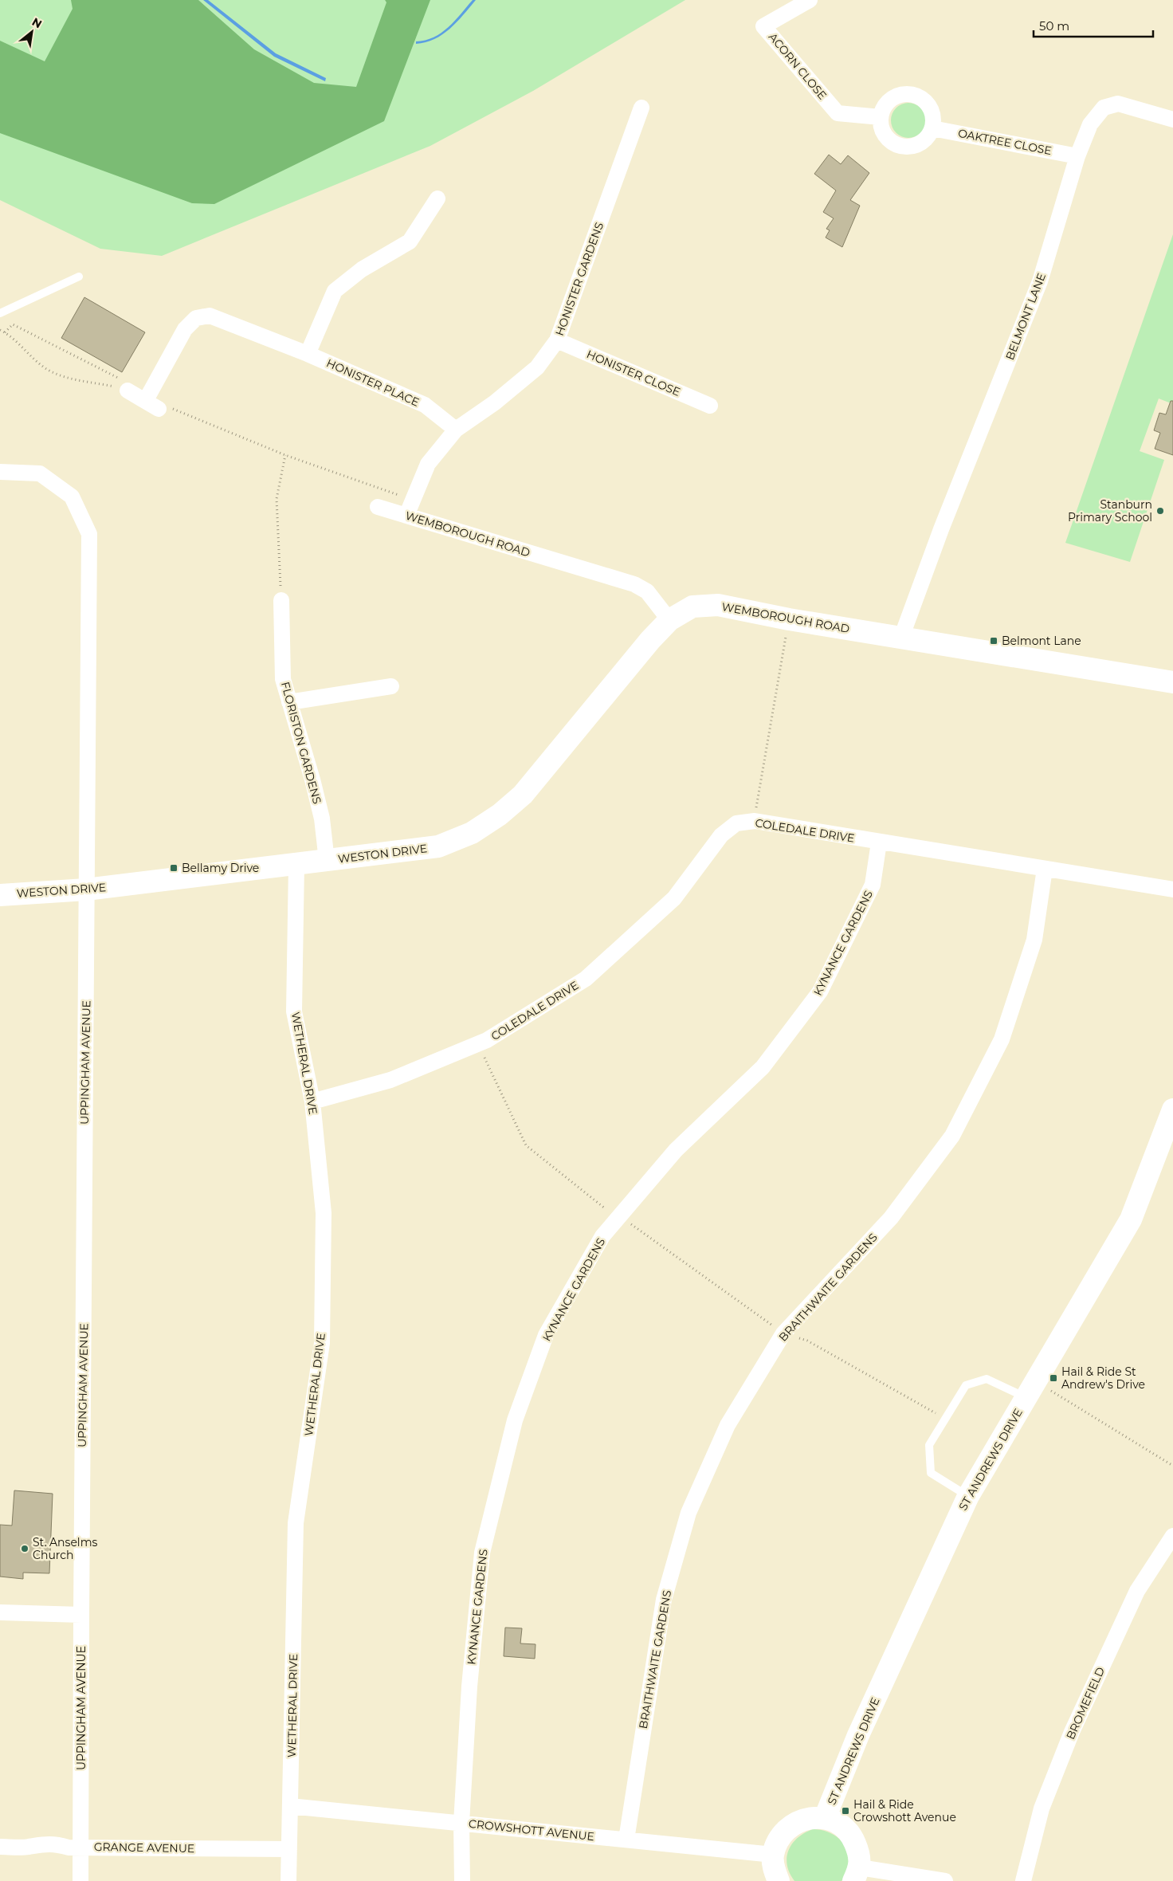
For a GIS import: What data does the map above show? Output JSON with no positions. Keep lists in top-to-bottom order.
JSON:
{
  "streets": {
    "street": [
      "ACORN CLOSE",
      "OAKTREE CLOSE",
      "HONISTER GARDENS",
      "BELMONT LANE",
      "HONISTER CLOSE",
      "HONISTER PLACE",
      "WEMBOROUGH ROAD",
      "FLORISTON GARDENS",
      "COLEDALE DRIVE",
      "WESTON DRIVE",
      "KYNANCE GARDENS",
      "UPPINGHAM AVENUE",
      "WETHERAL DRIVE",
      "BRAITHWAITE GARDENS",
      "ST ANDREWS DRIVE",
      "BROMEFIELD",
      "CROWSHOTT AVENUE",
      "GRANGE AVENUE"
    ]
  },
  "crossings": [
    ["ACORN CLOSE", "OAKTREE CLOSE"],
    ["OAKTREE CLOSE", "BELMONT LANE"],
    ["HONISTER GARDENS", "HONISTER CLOSE"],
    ["HONISTER GARDENS", "HONISTER PLACE"],
    ["HONISTER GARDENS", "WEMBOROUGH ROAD"],
    ["BELMONT LANE", "WEMBOROUGH ROAD"],
    ["WEMBOROUGH ROAD", "WESTON DRIVE"],
    ["FLORISTON GARDENS", "WESTON DRIVE"],
    ["COLEDALE DRIVE", "KYNANCE GARDENS"],
    ["COLEDALE DRIVE", "WETHERAL DRIVE"],
    ["COLEDALE DRIVE", "BRAITHWAITE GARDENS"],
    ["WESTON DRIVE", "UPPINGHAM AVENUE"],
    ["WESTON DRIVE", "WETHERAL DRIVE"],
    ["KYNANCE GARDENS", "CROWSHOTT AVENUE"],
    ["UPPINGHAM AVENUE", "GRANGE AVENUE"],
    ["WETHERAL DRIVE", "CROWSHOTT AVENUE"],
    ["WETHERAL DRIVE", "GRANGE AVENUE"],
    ["BRAITHWAITE GARDENS", "CROWSHOTT AVENUE"]
  ],
  "places": {
    "other": ["Stanburn Primary School", "St. Anselms Church"],
    "transit": [
      "Belmont Lane",
      "Bellamy Drive",
      "Hail & Ride St Andrew's Drive",
      "Hail & Ride Crowshott Avenue"
    ]
  },
  "scale_bar": "50 m",
  "north": "top right"
}
